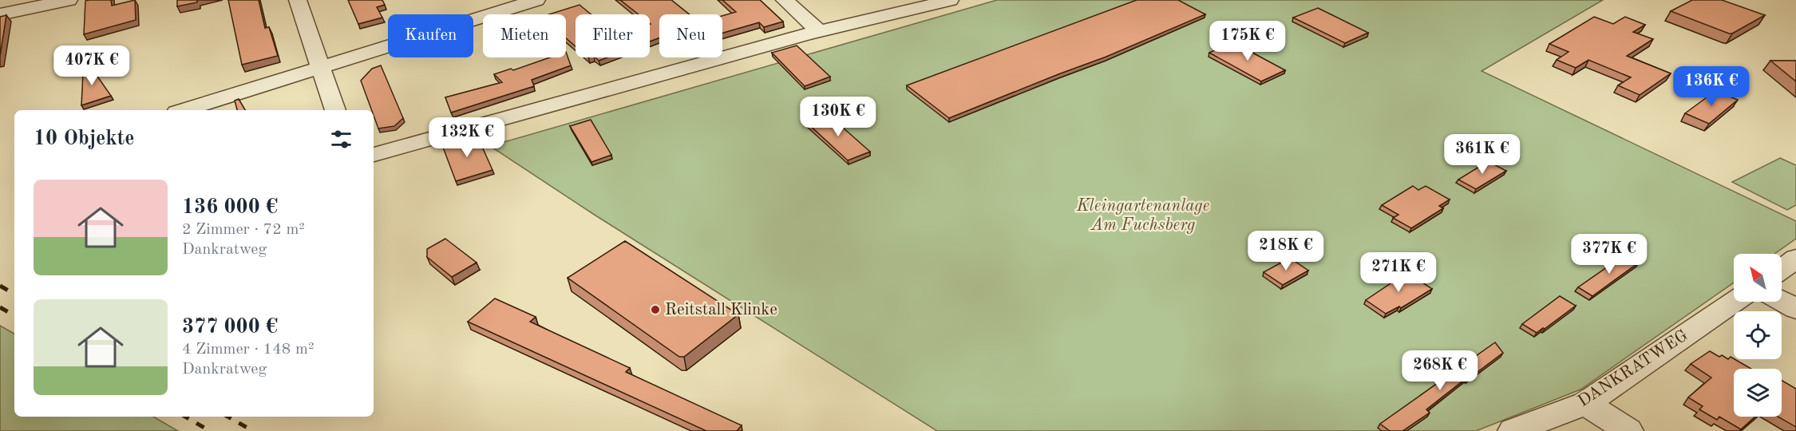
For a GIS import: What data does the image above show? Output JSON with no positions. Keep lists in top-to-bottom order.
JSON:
{
  "streets": {
    "street": ["DANKRATWEG"]
  },
  "parks": ["Kleingartenanlage Am Fuchsberg"],
  "places": ["Reitstall Klinke"],
  "north": "top left",
  "page": {
    "chip": [
      "Kaufen",
      "Mieten",
      "Filter",
      "Neu"
    ],
    "price": [
      "175K €",
      "407K €",
      "136K €",
      "130K €",
      "132K €",
      "361K €",
      "218K €",
      "377K €",
      "271K €",
      "268K €"
    ],
    "heading": "10 Objekte",
    "list": [
      {
        "name": "136 000 €",
        "note": "2 Zimmer · 72 m² · Dankratweg"
      },
      {
        "name": "377 000 €",
        "note": "4 Zimmer · 148 m² · Dankratweg"
      }
    ]
  }
}
